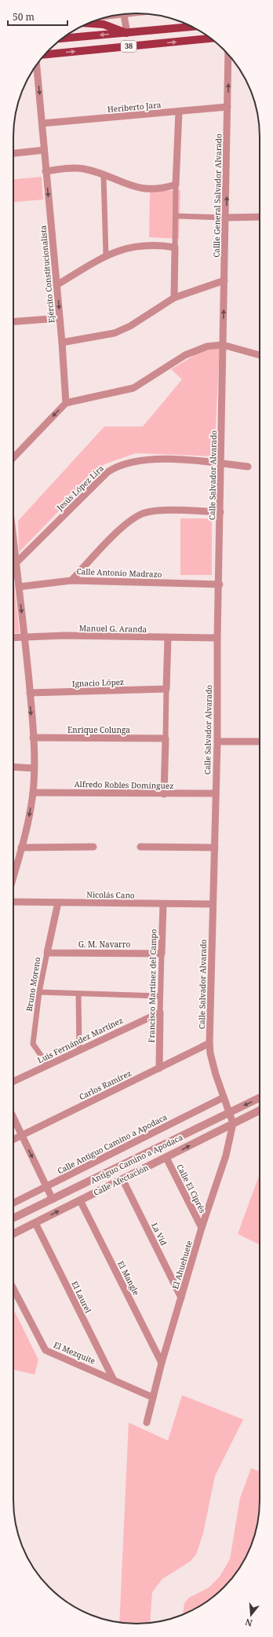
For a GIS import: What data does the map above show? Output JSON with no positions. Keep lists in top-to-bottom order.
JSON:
{
  "streets": {
    "main road": ["38"],
    "street": [
      "Heriberto Jara",
      "Callle General Salvador Alvarado",
      "Ejército Constitucionalista",
      "Calle Salvador Alvarado",
      "Jesús López Lira",
      "Calle Antonio Madrazo",
      "Manuel G. Aranda",
      "Ignacio López",
      "Enrique Colunga",
      "Alfredo Robles Domínguez",
      "Nicolás Cano",
      "G. M. Navarro",
      "Bruno Moreno",
      "Francisco Martínez del Campo",
      "Luis Fernández Martínez",
      "Carlos Ramírez",
      "Calle Antiguo Camino a Apodaca",
      "Antiguo Camino a Apodaca",
      "Calle Afectación",
      "Calle El Ciprés",
      "La Vid",
      "El Ahuehuete",
      "El Mangle",
      "El Laurel",
      "El Mezquite"
    ]
  },
  "crossings": [
    ["Heriberto Jara", "Callle General Salvador Alvarado"],
    ["Heriberto Jara", "Ejército Constitucionalista"],
    ["Callle General Salvador Alvarado", "Calle Salvador Alvarado"],
    ["Calle Salvador Alvarado", "Jesús López Lira"],
    ["Calle Salvador Alvarado", "Calle Antonio Madrazo"],
    ["Calle Salvador Alvarado", "Manuel G. Aranda"],
    ["Calle Salvador Alvarado", "Alfredo Robles Domínguez"],
    ["Calle Salvador Alvarado", "Nicolás Cano"],
    ["Calle Salvador Alvarado", "Carlos Ramírez"],
    ["Calle Salvador Alvarado", "Calle Antiguo Camino a Apodaca"],
    ["Calle Salvador Alvarado", "Antiguo Camino a Apodaca"],
    ["Calle Salvador Alvarado", "El Ahuehuete"],
    ["Nicolás Cano", "Bruno Moreno"],
    ["Nicolás Cano", "Francisco Martínez del Campo"],
    ["G. M. Navarro", "Bruno Moreno"],
    ["G. M. Navarro", "Francisco Martínez del Campo"],
    ["Bruno Moreno", "Luis Fernández Martínez"],
    ["Francisco Martínez del Campo", "Luis Fernández Martínez"],
    ["Francisco Martínez del Campo", "Carlos Ramírez"],
    ["Antiguo Camino a Apodaca", "El Ahuehuete"],
    ["Calle Afectación", "Calle El Ciprés"],
    ["Calle Afectación", "La Vid"],
    ["Calle Afectación", "El Ahuehuete"],
    ["Calle Afectación", "El Mangle"],
    ["Calle Afectación", "El Laurel"],
    ["Calle El Ciprés", "El Ahuehuete"],
    ["La Vid", "El Ahuehuete"],
    ["El Ahuehuete", "El Mangle"],
    ["El Ahuehuete", "El Mezquite"],
    ["El Laurel", "El Mezquite"]
  ],
  "one_way": ["Calle Afectación"],
  "scale_bar": "50 m",
  "north": "bottom"
}
